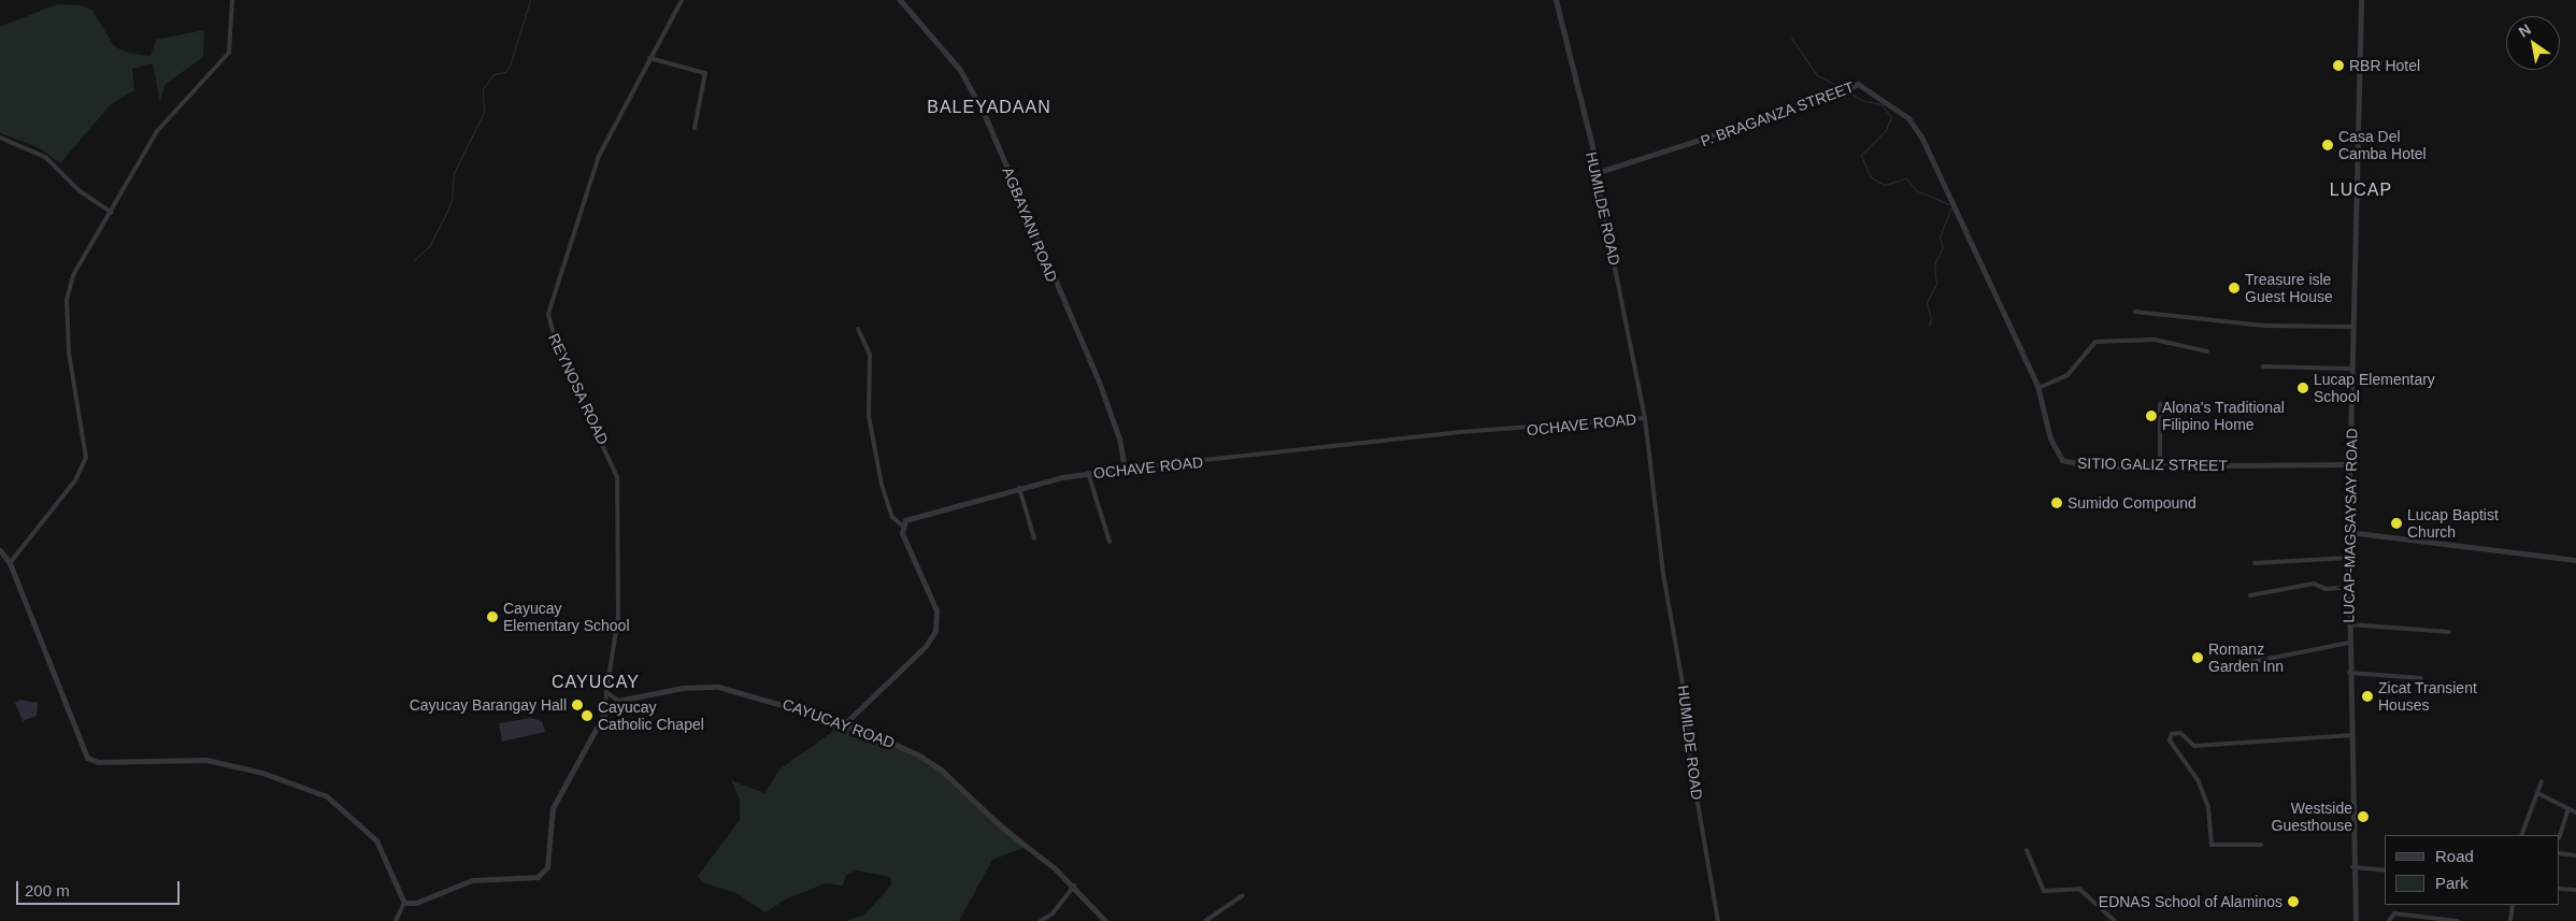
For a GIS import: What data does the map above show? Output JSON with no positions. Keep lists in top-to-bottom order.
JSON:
{
  "streets": {
    "street": [
      "P. BRAGANZA STREET",
      "HUMILDE ROAD",
      "AGBAYANI ROAD",
      "REYNOSA ROAD",
      "OCHAVE ROAD",
      "SITIO GALIZ STREET",
      "LUCAP-MAGSAYSAY ROAD",
      "CAYUCAY ROAD"
    ]
  },
  "crossings": [
    ["P. BRAGANZA STREET", "HUMILDE ROAD"],
    ["P. BRAGANZA STREET", "SITIO GALIZ STREET"],
    ["HUMILDE ROAD", "OCHAVE ROAD"],
    ["AGBAYANI ROAD", "OCHAVE ROAD"],
    ["REYNOSA ROAD", "CAYUCAY ROAD"],
    ["SITIO GALIZ STREET", "LUCAP-MAGSAYSAY ROAD"]
  ],
  "districts": ["BALEYADAAN", "LUCAP", "CAYUCAY"],
  "places": [
    "RBR Hotel",
    "Casa Del Camba Hotel",
    "Treasure isle Guest House",
    "Lucap Elementary School",
    "Alona's Traditional Filipino Home",
    "Sumido Compound",
    "Lucap Baptist Church",
    "Cayucay Elementary School",
    "Romanz Garden Inn",
    "Zicat Transient Houses",
    "Cayucay Barangay Hall",
    "Cayucay Catholic Chapel",
    "Westside Guesthouse",
    "EDNAS School of Alaminos"
  ],
  "legend": ["Road", "Park"],
  "scale_bar": "200 m",
  "north": "top left"
}
